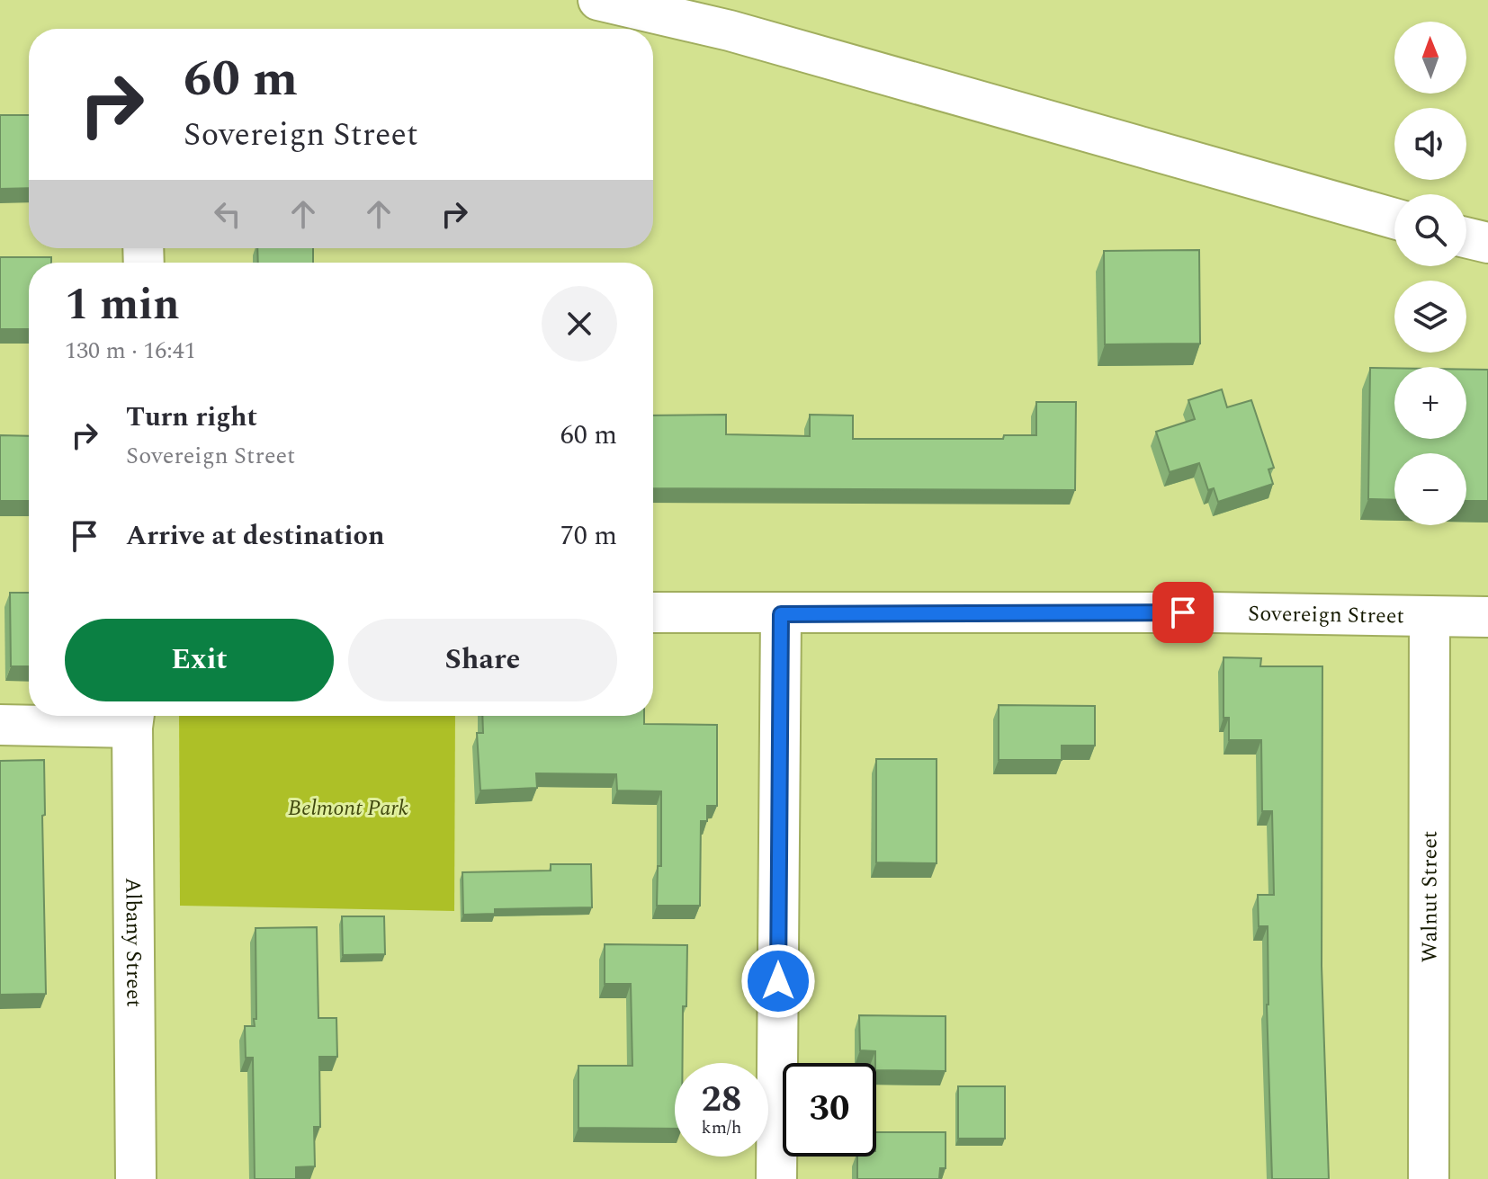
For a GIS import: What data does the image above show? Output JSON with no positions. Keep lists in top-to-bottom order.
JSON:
{
  "streets": {
    "main road": ["Sovereign Street", "Walnut Street", "Albany Street"]
  },
  "crossings": [
    ["Sovereign Street", "Walnut Street"]
  ],
  "parks": ["Belmont Park"],
  "north": "top",
  "page": {
    "map_buttons": ["+", "−"],
    "turn": ["60 m", "Sovereign Street"],
    "heading": ["1 min", "130 m · 16:41"],
    "list": [
      {
        "name": "Turn right",
        "note": "Sovereign Street",
        "value": "60 m"
      },
      {
        "name": "Arrive at destination",
        "value": "70 m"
      }
    ],
    "buttons": ["Exit", "Share"],
    "speed": "28 km/h",
    "limit": "30"
  }
}
